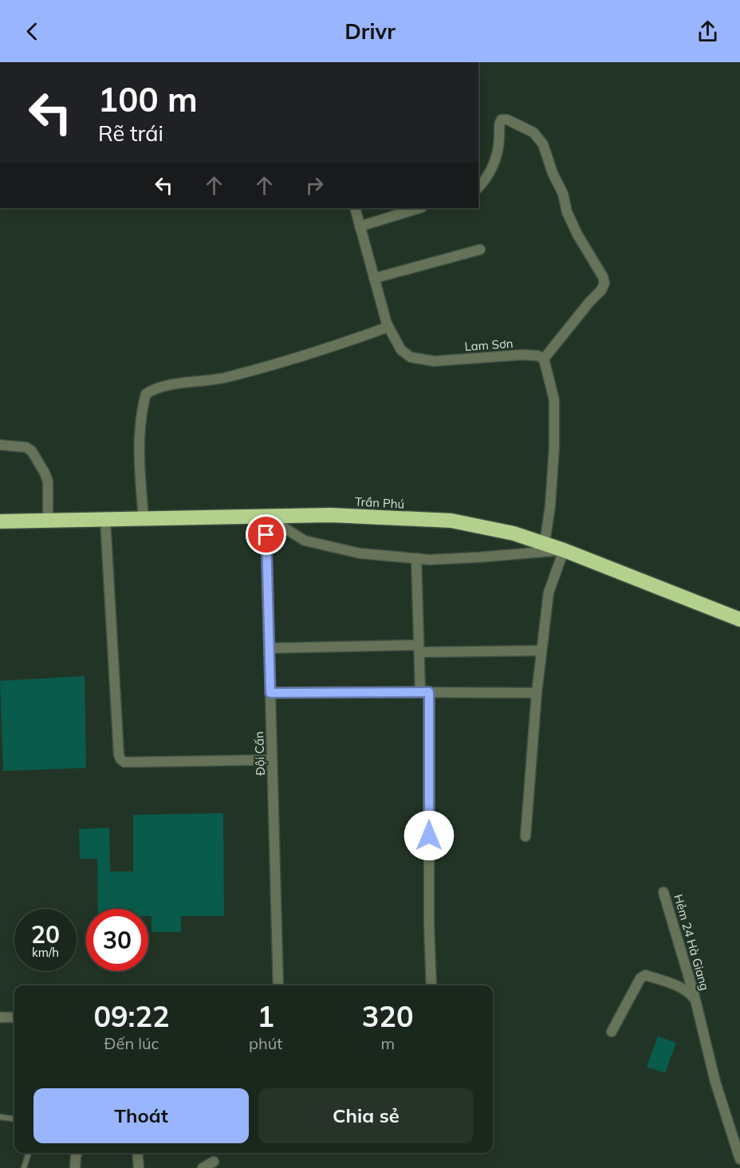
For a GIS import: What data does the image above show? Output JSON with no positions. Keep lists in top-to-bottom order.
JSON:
{
  "streets": {
    "highway": ["Trần Phú"],
    "street": ["Lam Sơn", "Đội Cấn", "Hẻm 24 Hà Giang"]
  },
  "crossings": [
    ["Trần Phú", "Đội Cấn"]
  ],
  "page": {
    "header": "Drivr",
    "turn": ["100 m", "Rẽ trái"],
    "speed": "20 km/h",
    "limit": "30",
    "eta": [
      "09:22",
      "Đến lúc",
      "1",
      "phút",
      "320",
      "m"
    ],
    "buttons": ["Thoát", "Chia sẻ"]
  }
}
